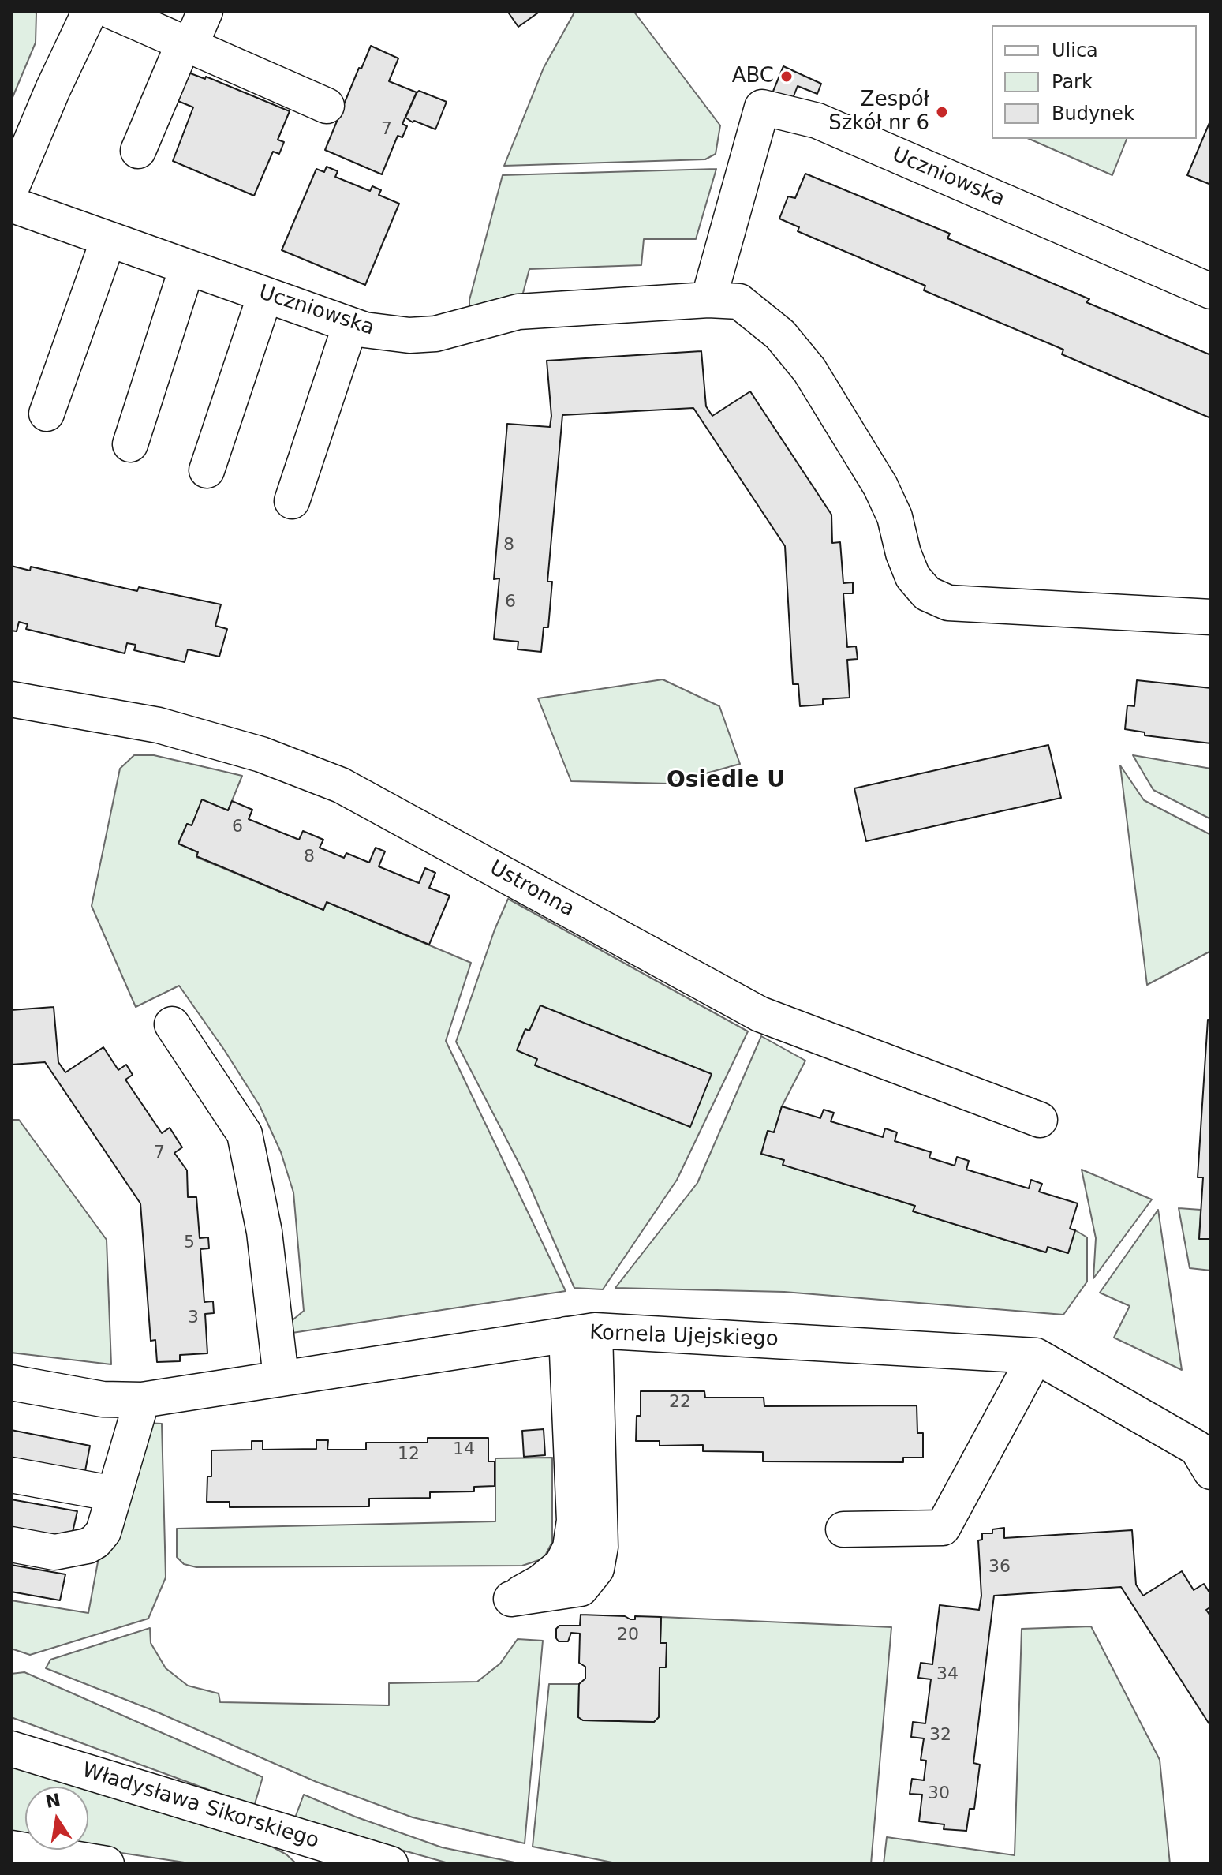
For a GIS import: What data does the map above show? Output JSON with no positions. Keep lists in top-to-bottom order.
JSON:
{
  "streets": {
    "street": [
      "Uczniowska",
      "Ustronna",
      "Kornela Ujejskiego",
      "Władysława Sikorskiego"
    ]
  },
  "districts": ["Osiedle U"],
  "places": ["ABC", "Zespół Szkół nr 6"],
  "house_numbers": [
    "7",
    "8",
    "6",
    "6",
    "8",
    "7",
    "5",
    "3",
    "22",
    "14",
    "12",
    "36",
    "20",
    "34",
    "32",
    "30"
  ],
  "legend": ["Ulica", "Park", "Budynek"],
  "north": "top"
}
